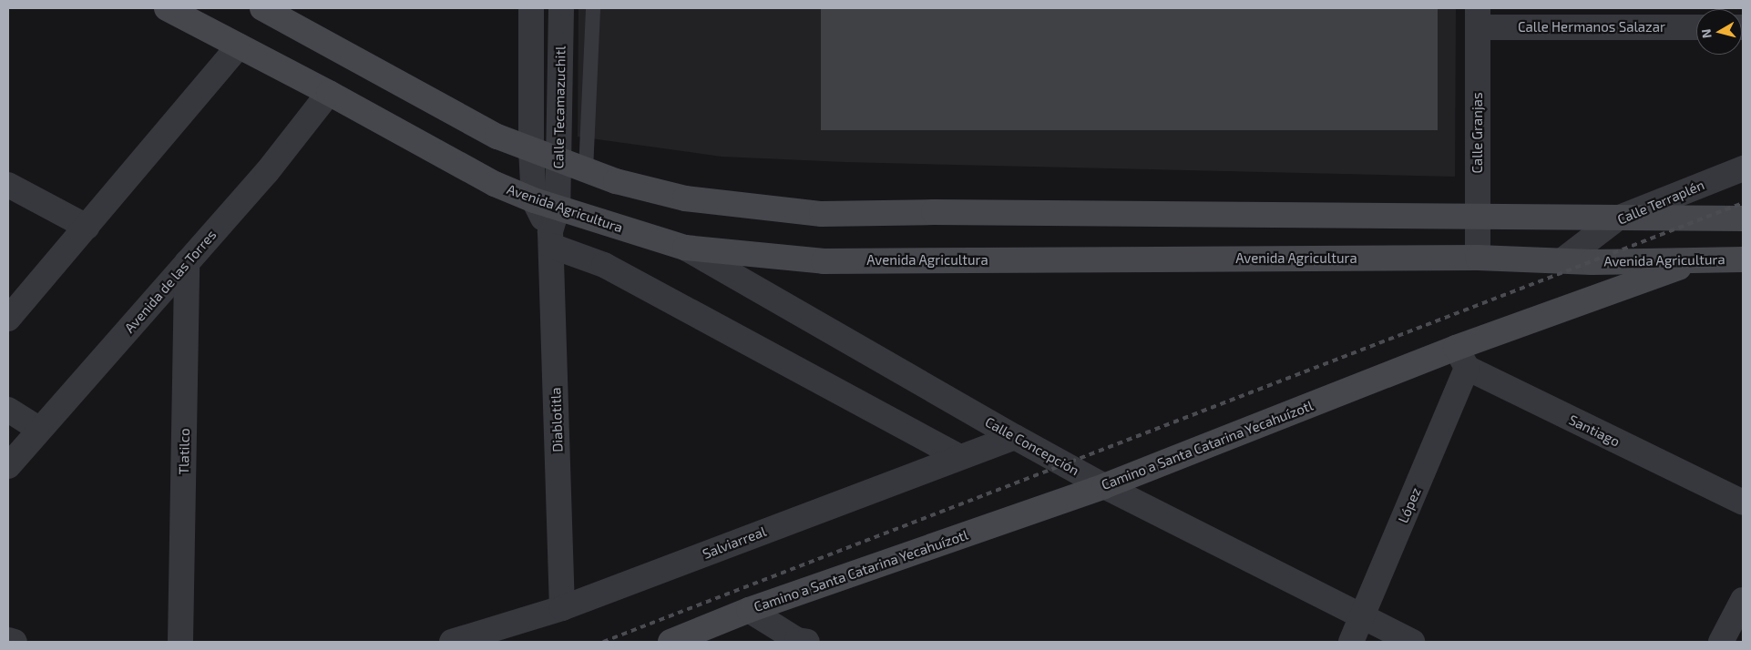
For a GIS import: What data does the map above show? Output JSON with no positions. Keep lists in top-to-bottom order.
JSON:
{
  "streets": {
    "main road": ["Avenida Agricultura", "Camino a Santa Catarina Yecahuízotl"],
    "street": [
      "Calle Hermanos Salazar",
      "Calle Tecamazuchitl",
      "Calle Granjas",
      "Calle Terraplén",
      "Avenida de las Torres",
      "Diablotitla",
      "Santiago",
      "Calle Concepción",
      "Tlatilco",
      "López",
      "Salviarreal"
    ]
  },
  "crossings": [
    ["Calle Hermanos Salazar", "Calle Granjas"],
    ["Calle Tecamazuchitl", "Avenida Agricultura"],
    ["Calle Tecamazuchitl", "Diablotitla"],
    ["Calle Granjas", "Avenida Agricultura"],
    ["Calle Terraplén", "Avenida Agricultura"],
    ["Avenida Agricultura", "Avenida de las Torres"],
    ["Avenida Agricultura", "Diablotitla"],
    ["Avenida Agricultura", "Camino a Santa Catarina Yecahuízotl"],
    ["Avenida Agricultura", "Calle Concepción"],
    ["Avenida de las Torres", "Tlatilco"],
    ["Diablotitla", "Salviarreal"],
    ["Santiago", "Camino a Santa Catarina Yecahuízotl"],
    ["Santiago", "López"],
    ["Camino a Santa Catarina Yecahuízotl", "Calle Concepción"],
    ["Camino a Santa Catarina Yecahuízotl", "López"],
    ["Calle Concepción", "López"],
    ["Calle Concepción", "Salviarreal"]
  ],
  "north": "left"
}
